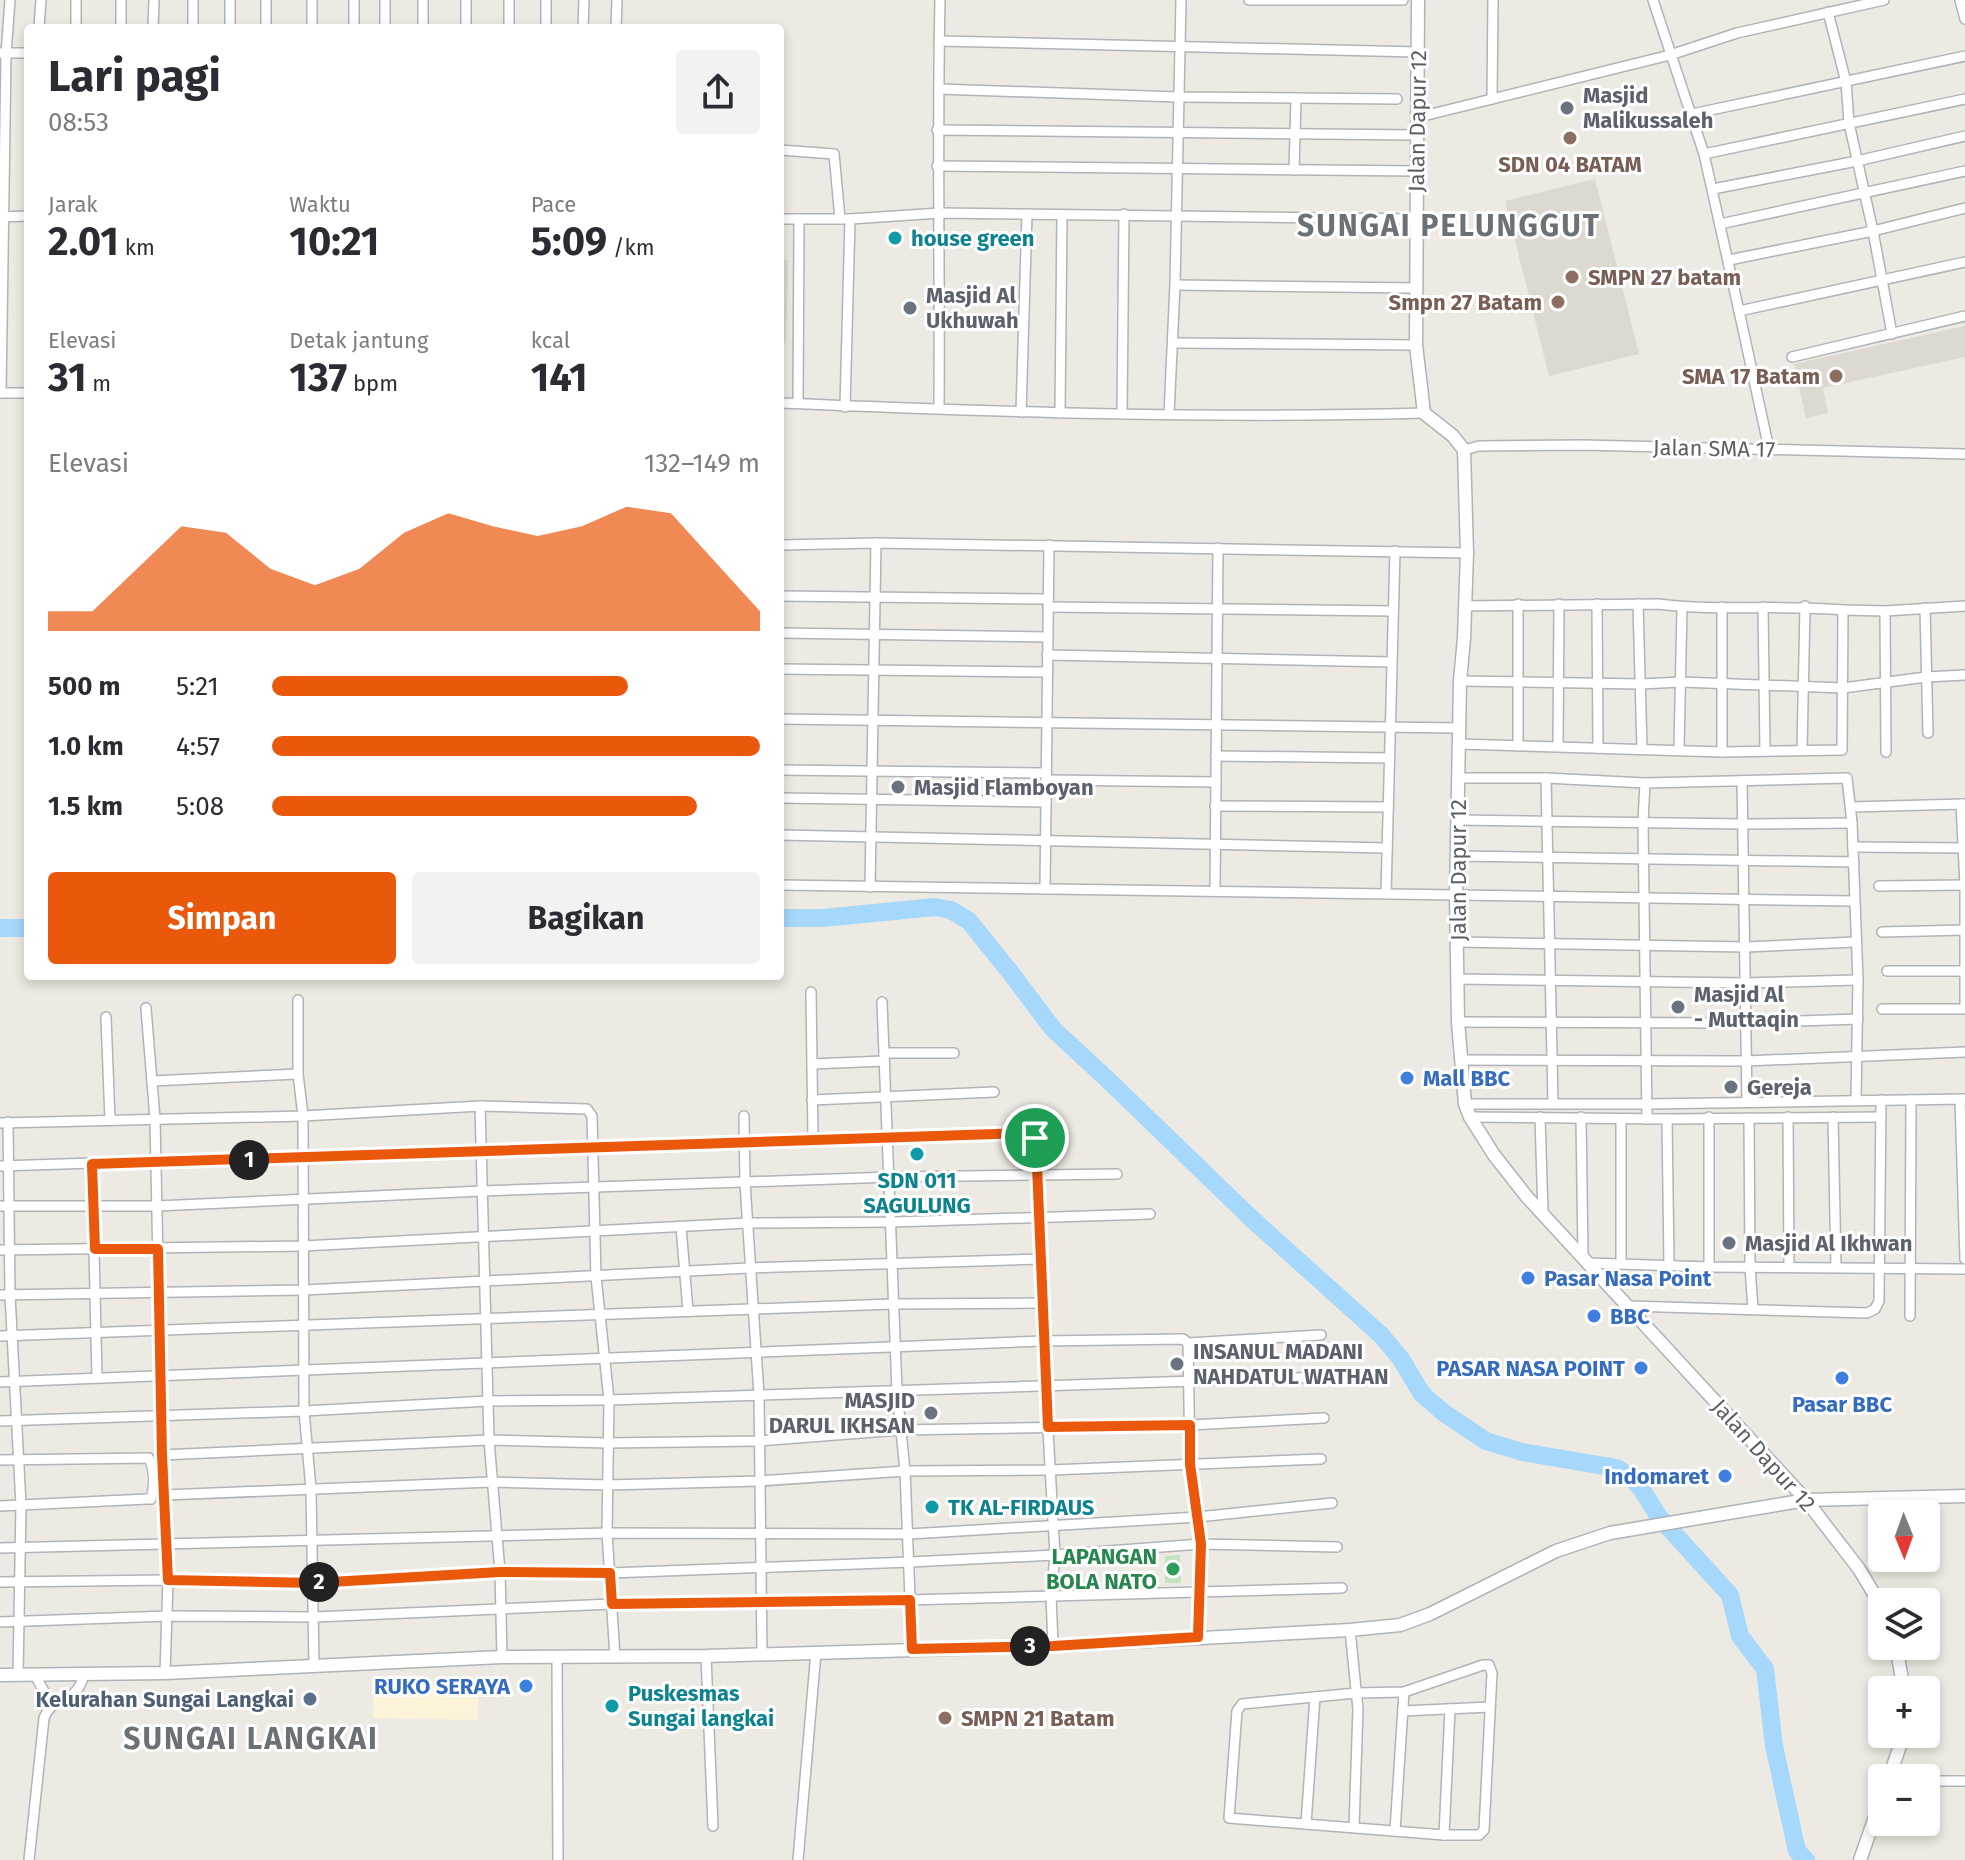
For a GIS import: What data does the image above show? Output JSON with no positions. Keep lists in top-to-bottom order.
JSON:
{
  "streets": {
    "street": ["Jalan Dapur 12", "Jalan SMA 17"]
  },
  "crossings": [
    ["Jalan Dapur 12", "Jalan SMA 17"]
  ],
  "districts": ["SUNGAI PELUNGGUT", "SUNGAI LANGKAI"],
  "places": [
    "Masjid Malikussaleh",
    "SDN 04 BATAM",
    "house green",
    "SMPN 27 batam",
    "Smpn 27 Batam",
    "Masjid Al Ukhuwah",
    "SMA 17 Batam",
    "Masjid Flamboyan",
    "Masjid Al - Muttaqin",
    "Mall BBC",
    "Gereja",
    "SDN 011 SAGULUNG",
    "Masjid Al Ikhwan",
    "Pasar Nasa Point",
    "BBC",
    "INSANUL MADANI NAHDATUL WATHAN",
    "PASAR NASA POINT",
    "Pasar BBC",
    "MASJID DARUL IKHSAN",
    "Indomaret",
    "TK AL-FIRDAUS",
    "LAPANGAN BOLA NATO",
    "RUKO SERAYA",
    "Kelurahan Sungai Langkai",
    "Puskesmas Sungai langkai",
    "SMPN 21 Batam"
  ],
  "north": "bottom",
  "page": {
    "heading": ["Lari pagi", "08:53"],
    "stats": [
      ["Jarak", "2.01 km"],
      ["Waktu", "10:21"],
      ["Pace", "5:09 /km"],
      ["Elevasi", "31 m"],
      ["Detak jantung", "137 bpm"],
      ["kcal", "141"]
    ],
    "chart": ["Elevasi", "132–149 m"],
    "list": [
      {
        "name": "500 m",
        "note": "5:21"
      },
      {
        "name": "1.0 km",
        "note": "4:57"
      },
      {
        "name": "1.5 km",
        "note": "5:08"
      }
    ],
    "buttons": ["Simpan", "Bagikan"],
    "pins": ["1", "2", "3"],
    "map_buttons": ["+", "−"]
  }
}
